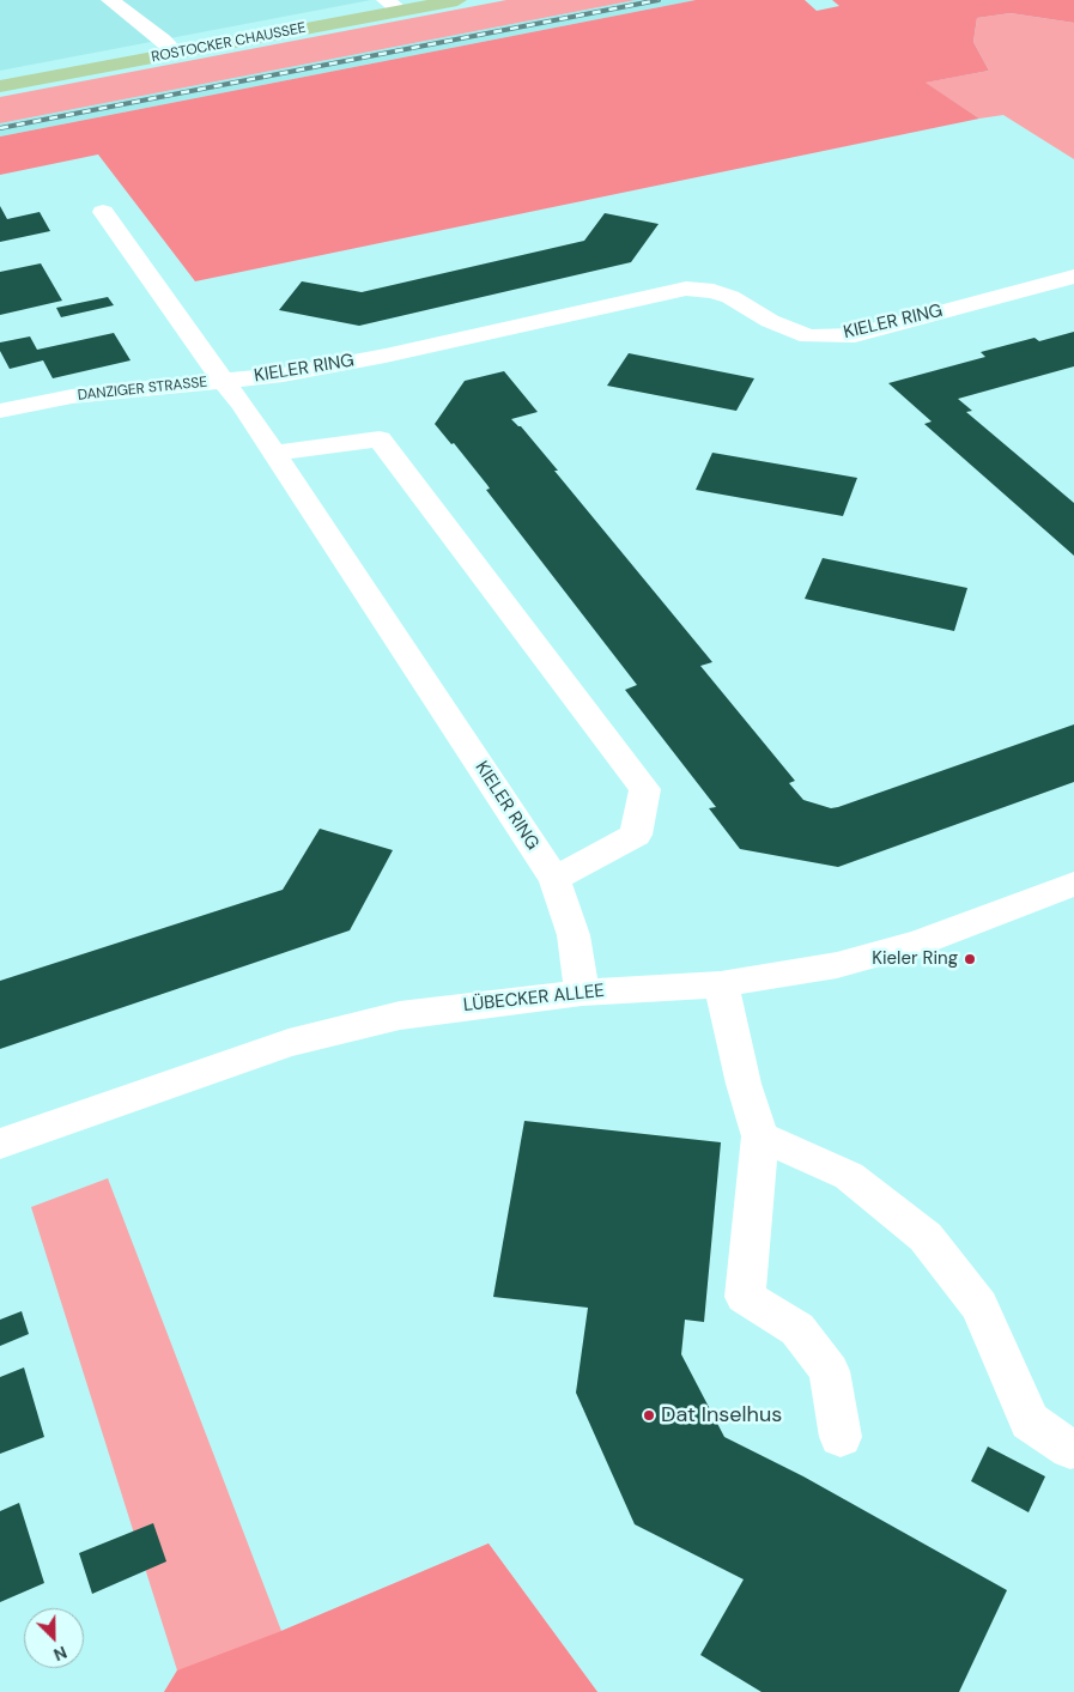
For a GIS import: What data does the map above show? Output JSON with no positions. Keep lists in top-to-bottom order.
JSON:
{
  "streets": {
    "main road": ["ROSTOCKER CHAUSSEE"],
    "street": ["KIELER RING", "DANZIGER STRASSE", "LÜBECKER ALLEE"]
  },
  "crossings": [
    ["KIELER RING", "DANZIGER STRASSE"],
    ["KIELER RING", "LÜBECKER ALLEE"]
  ],
  "places": ["Kieler Ring", "Dat Inselhus"],
  "north": "bottom right"
}
